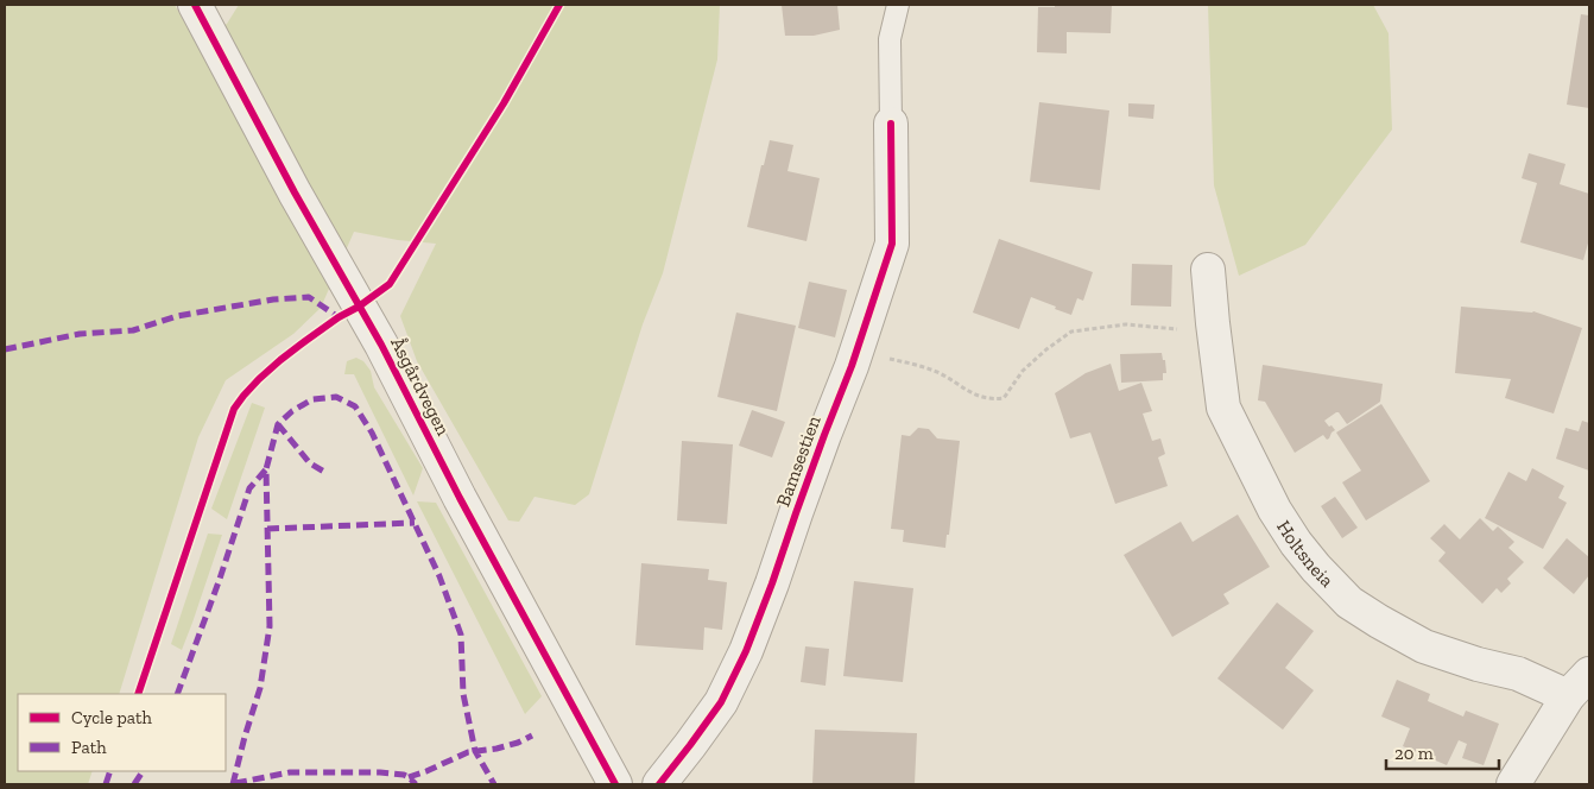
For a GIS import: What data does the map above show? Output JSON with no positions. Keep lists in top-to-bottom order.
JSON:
{
  "streets": {
    "street": ["Åsgårdvegen", "Bamsestien", "Holtsneia"]
  },
  "legend": ["Cycle path", "Path"],
  "scale_bar": "20 m"
}
